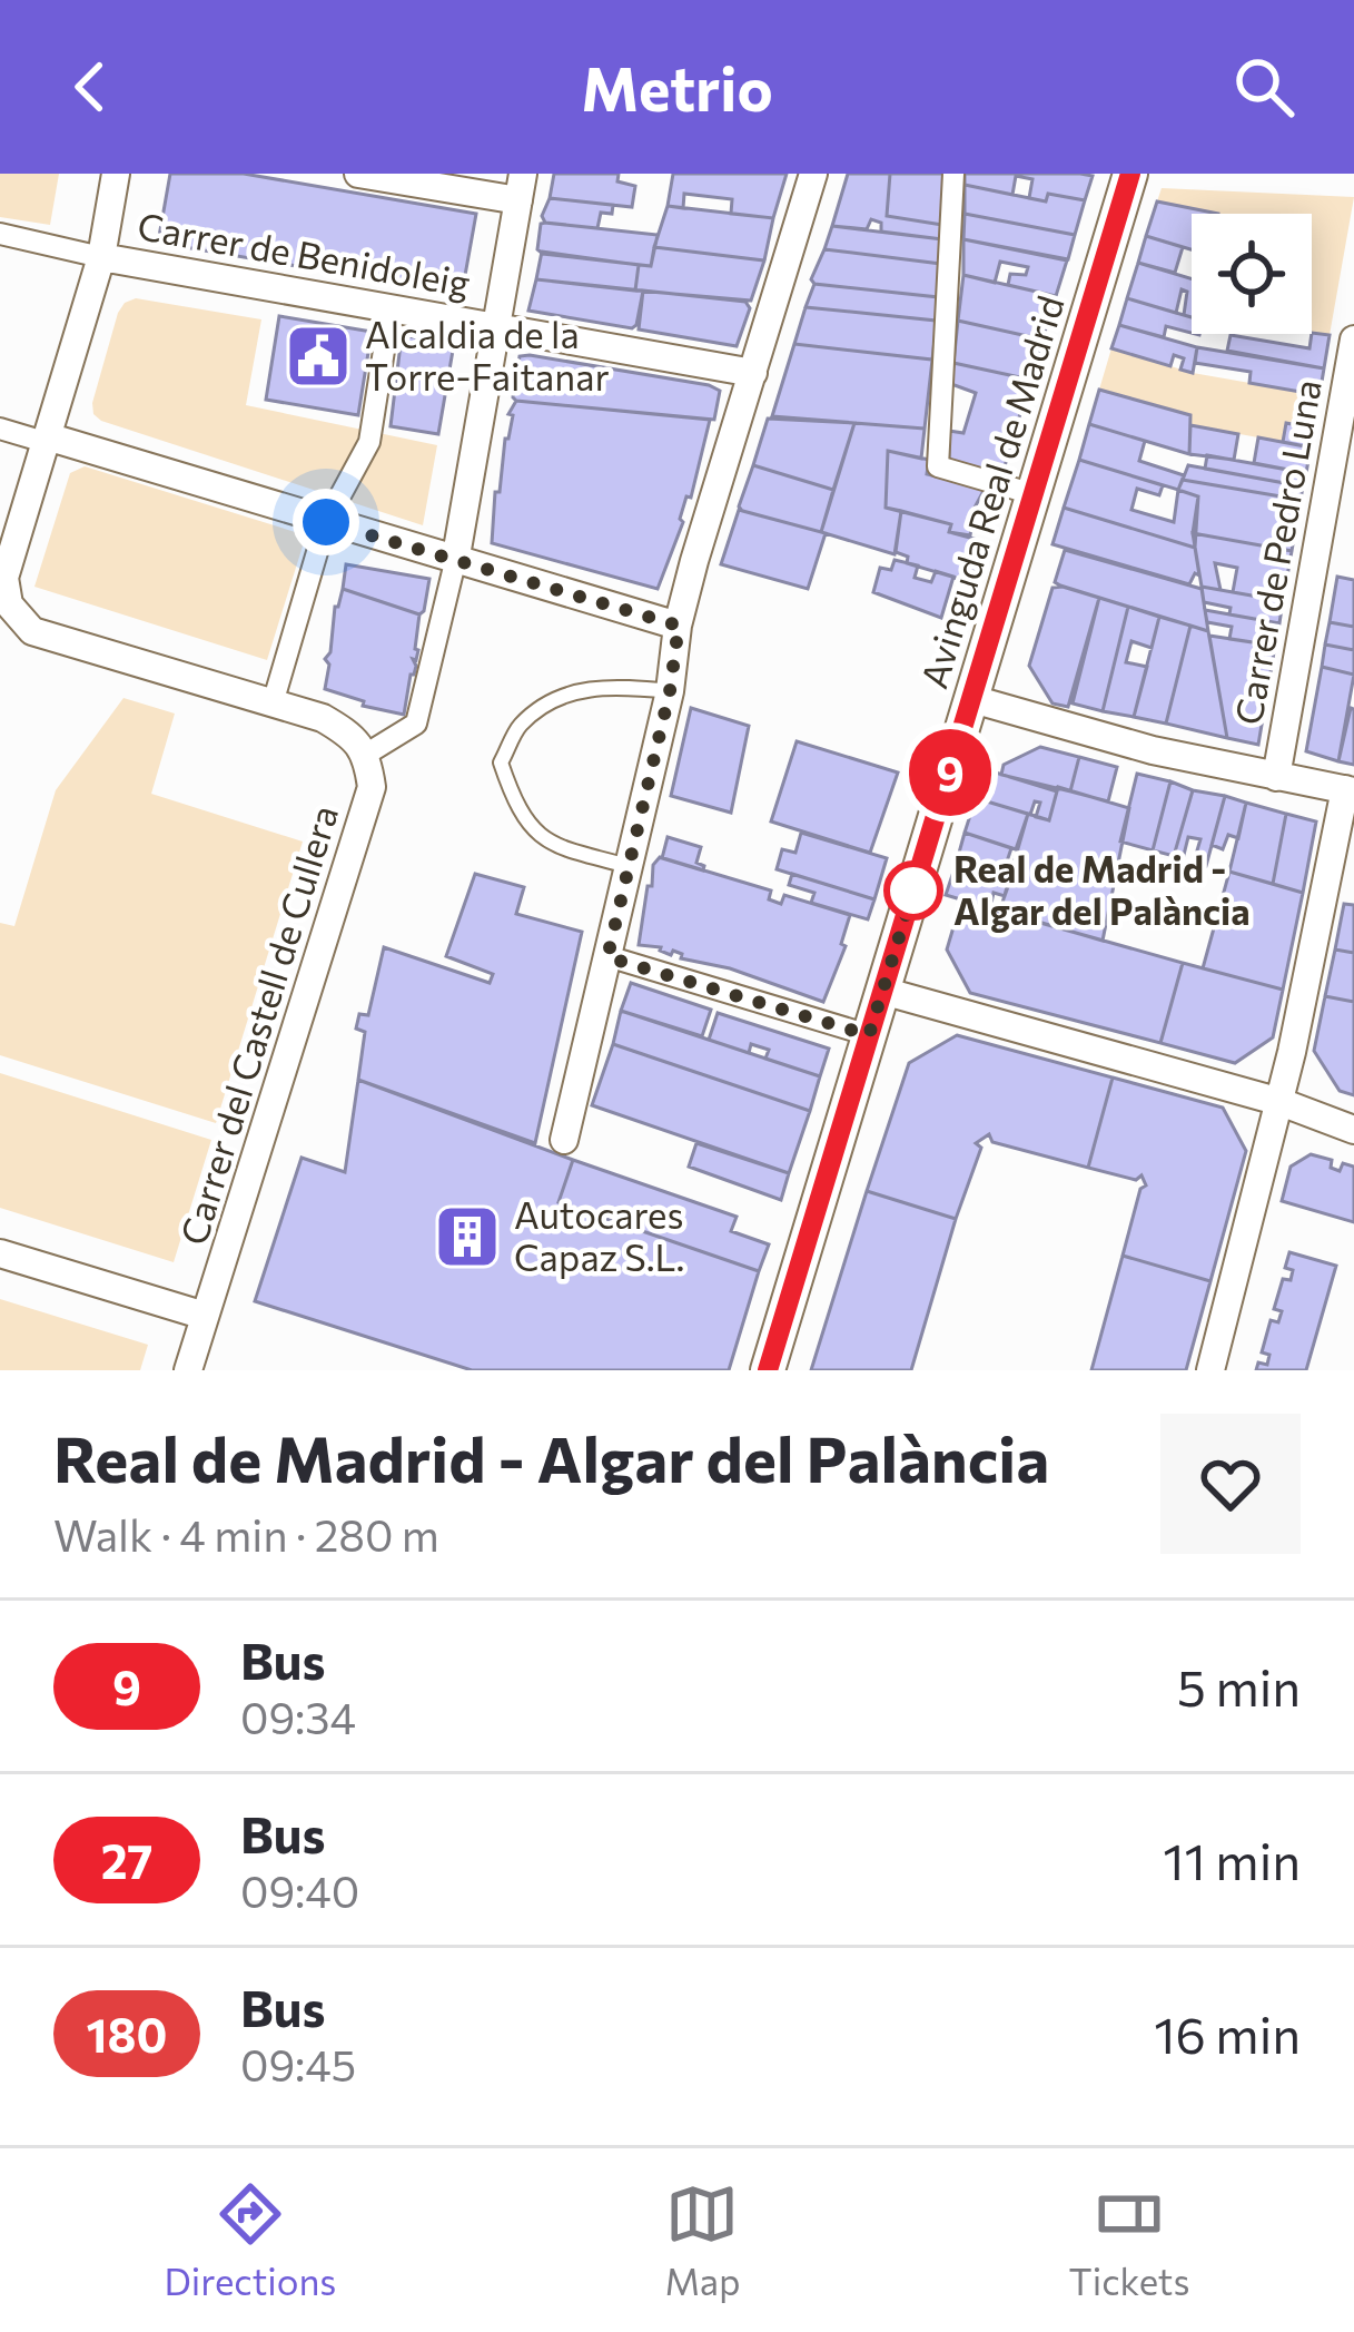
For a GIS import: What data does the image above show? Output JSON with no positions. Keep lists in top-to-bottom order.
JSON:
{
  "streets": {
    "street": [
      "Carrer de Benidoleig",
      "Avinguda Real de Madrid",
      "Carrer de Pedro Luna",
      "Carrer del Castell de Cullera"
    ]
  },
  "places": {
    "public building": ["Alcaldia de la Torre-Faitanar"],
    "other": ["Real de Madrid - Algar del Palància"],
    "building": ["Autocares Capaz S.L."]
  },
  "lines": ["bus line 9"],
  "page": {
    "header": "Metrio",
    "on_map": "9",
    "heading": ["Real de Madrid - Algar del Palància", "Walk · 4 min · 280 m"],
    "list": [
      {
        "mark": "9",
        "name": "Bus",
        "note": "09:34",
        "value": "5 min"
      },
      {
        "mark": "27",
        "name": "Bus",
        "note": "09:40",
        "value": "11 min"
      },
      {
        "mark": "180",
        "name": "Bus",
        "note": "09:45",
        "value": "16 min"
      }
    ],
    "tabs": ["Directions", "Map", "Tickets"]
  }
}
